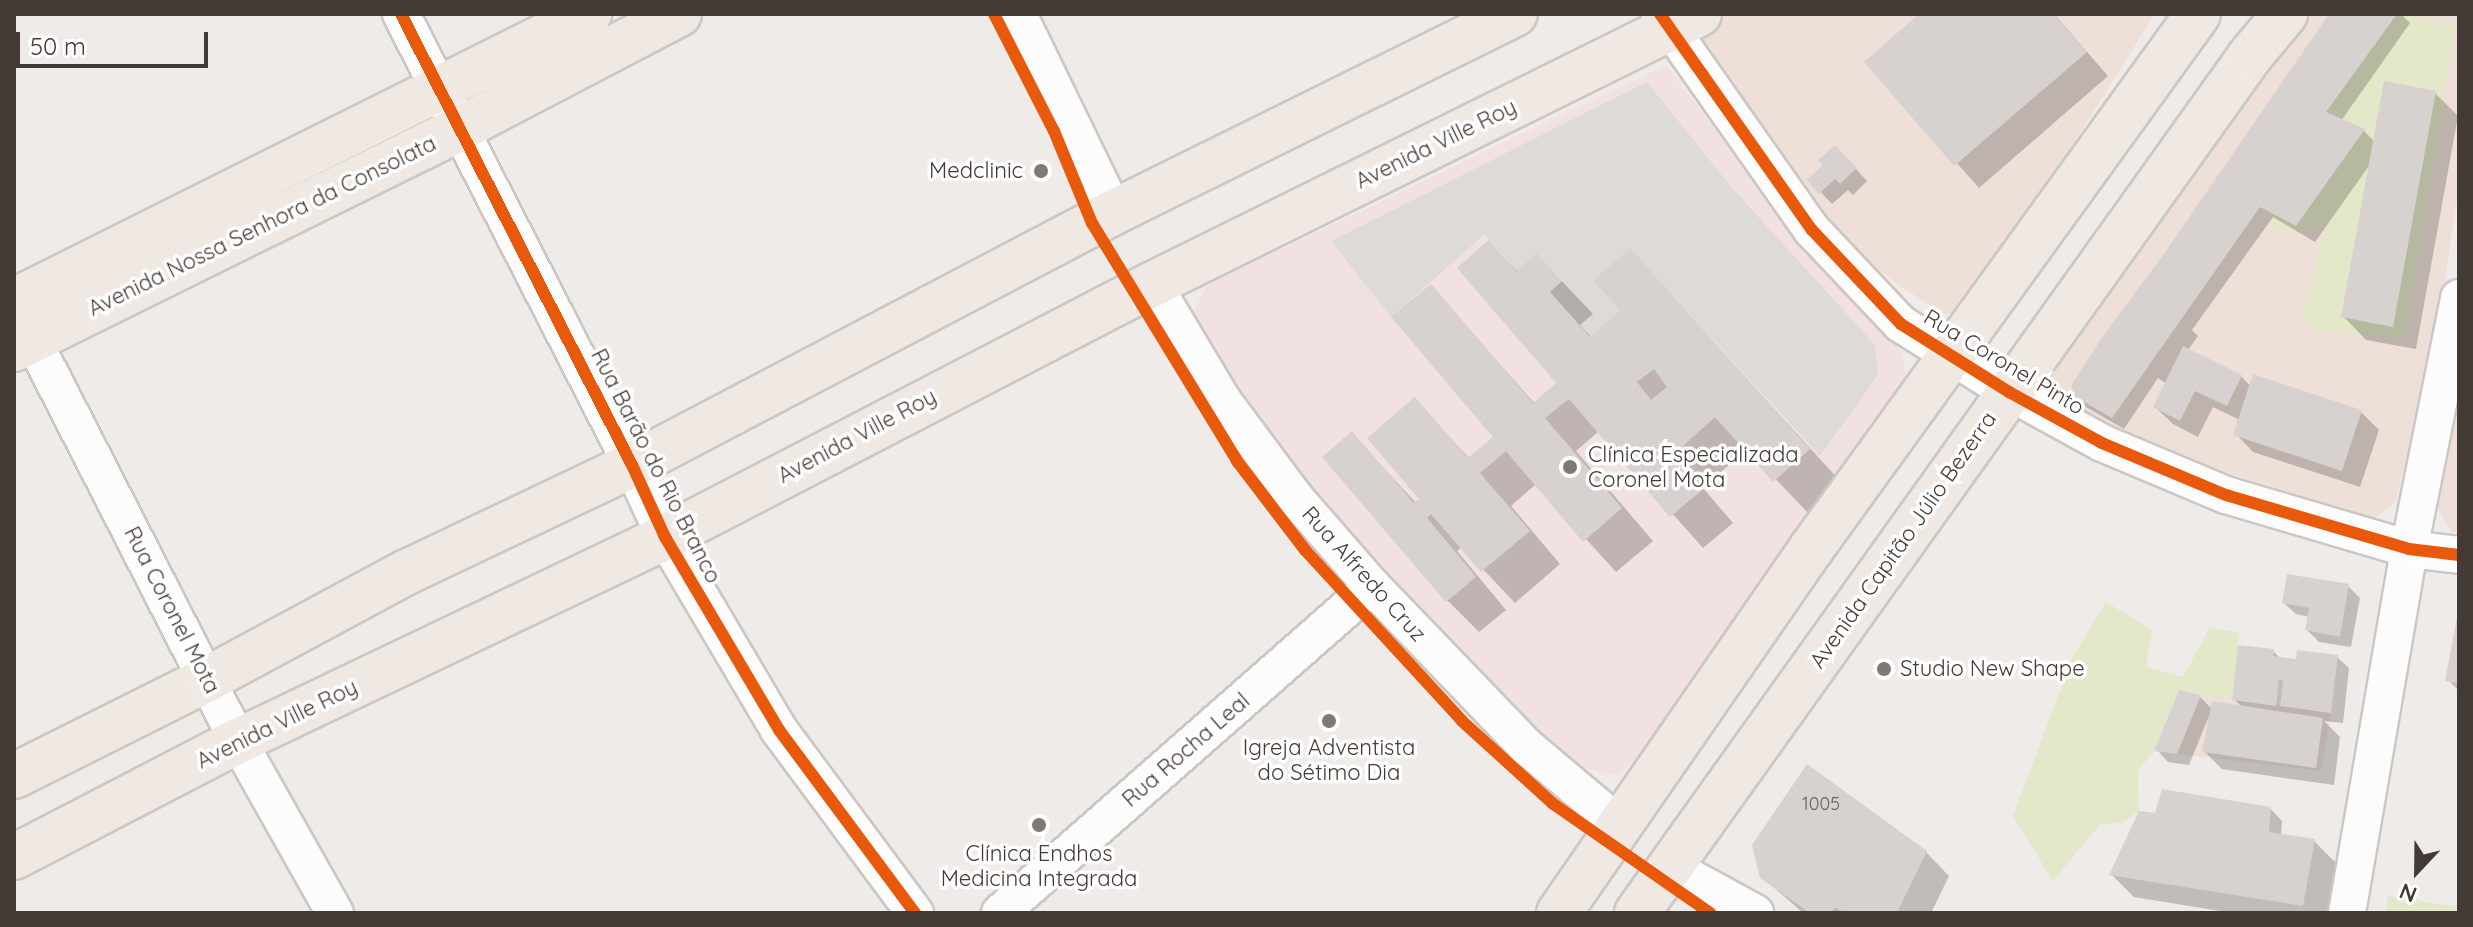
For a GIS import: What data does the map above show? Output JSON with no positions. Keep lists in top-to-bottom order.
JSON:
{
  "streets": {
    "main road": ["Avenida Ville Roy", "Avenida Nossa Senhora da Consolata", "Avenida Capitão Júlio Bezerra"],
    "street": [
      "Rua Coronel Pinto",
      "Rua Barão do Rio Branco",
      "Rua Alfredo Cruz",
      "Rua Coronel Mota",
      "Rua Rocha Leal"
    ]
  },
  "crossings": [
    ["Avenida Ville Roy", "Rua Coronel Pinto"],
    ["Avenida Ville Roy", "Rua Barão do Rio Branco"],
    ["Avenida Ville Roy", "Rua Alfredo Cruz"],
    ["Avenida Ville Roy", "Rua Coronel Mota"],
    ["Avenida Nossa Senhora da Consolata", "Rua Barão do Rio Branco"],
    ["Avenida Nossa Senhora da Consolata", "Rua Coronel Mota"],
    ["Rua Coronel Pinto", "Avenida Capitão Júlio Bezerra"],
    ["Rua Alfredo Cruz", "Rua Rocha Leal"]
  ],
  "places": [
    "Medclinic",
    "Clínica Especializada Coronel Mota",
    "Studio New Shape",
    "Igreja Adventista do Sétimo Dia",
    "Clínica Endhos Medicina Integrada"
  ],
  "house_numbers": ["1005"],
  "scale_bar": "50 m",
  "north": "bottom"
}
